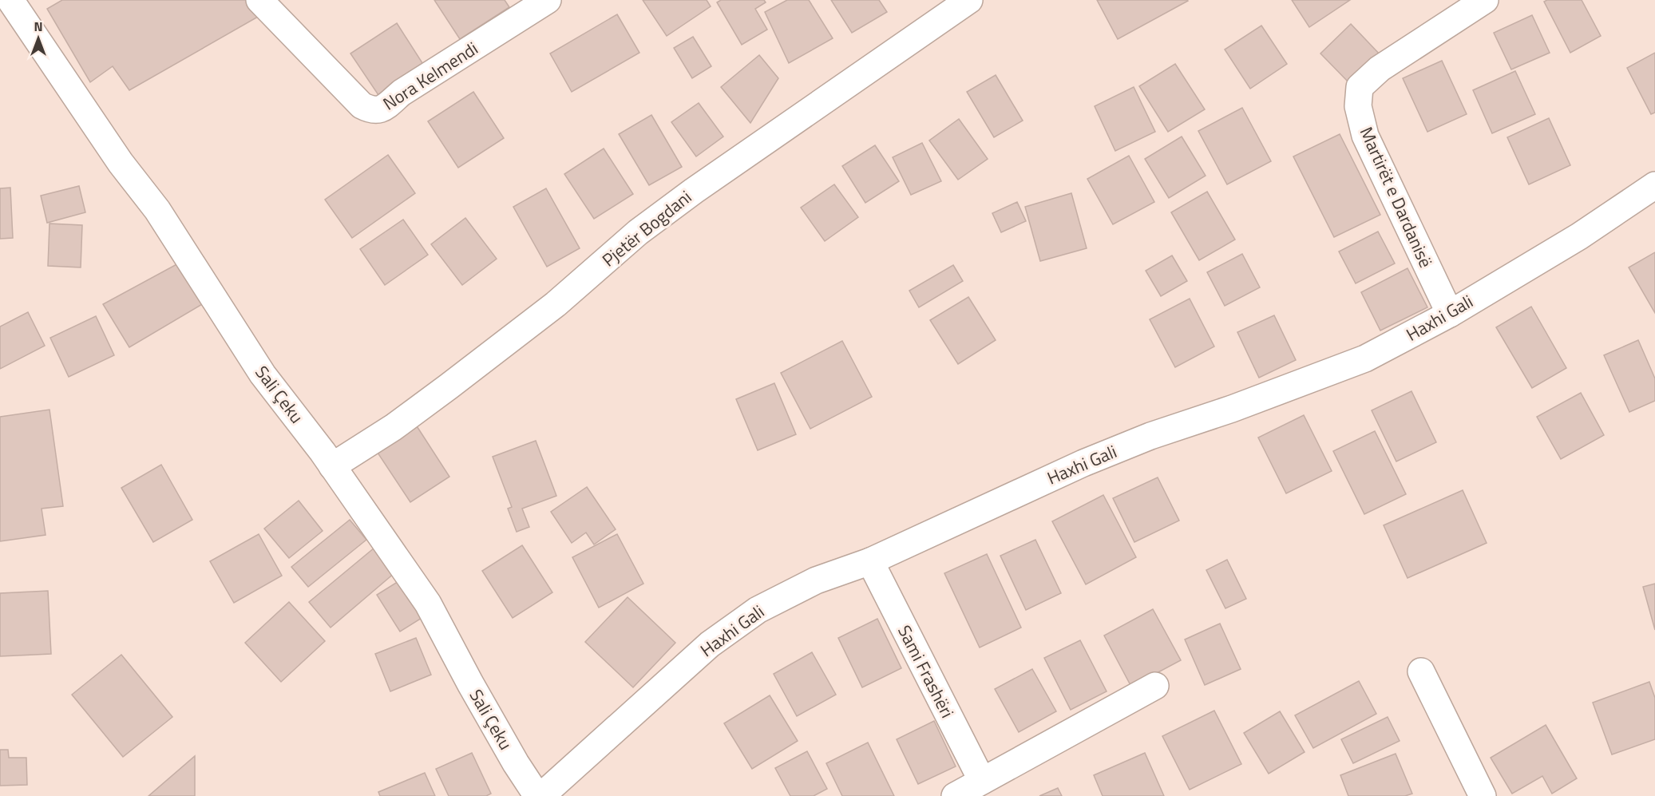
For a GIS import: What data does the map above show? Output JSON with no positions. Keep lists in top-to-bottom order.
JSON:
{
  "streets": {
    "street": [
      "Nora Kelmendi",
      "Martirët e Dardanisë",
      "Pjetër Bogdani",
      "Haxhi Gali",
      "Sali Çeku",
      "Sami Frashëri"
    ]
  },
  "crossings": [
    ["Martirët e Dardanisë", "Haxhi Gali"],
    ["Pjetër Bogdani", "Sali Çeku"],
    ["Haxhi Gali", "Sali Çeku"],
    ["Haxhi Gali", "Sami Frashëri"]
  ],
  "north": "top"
}
